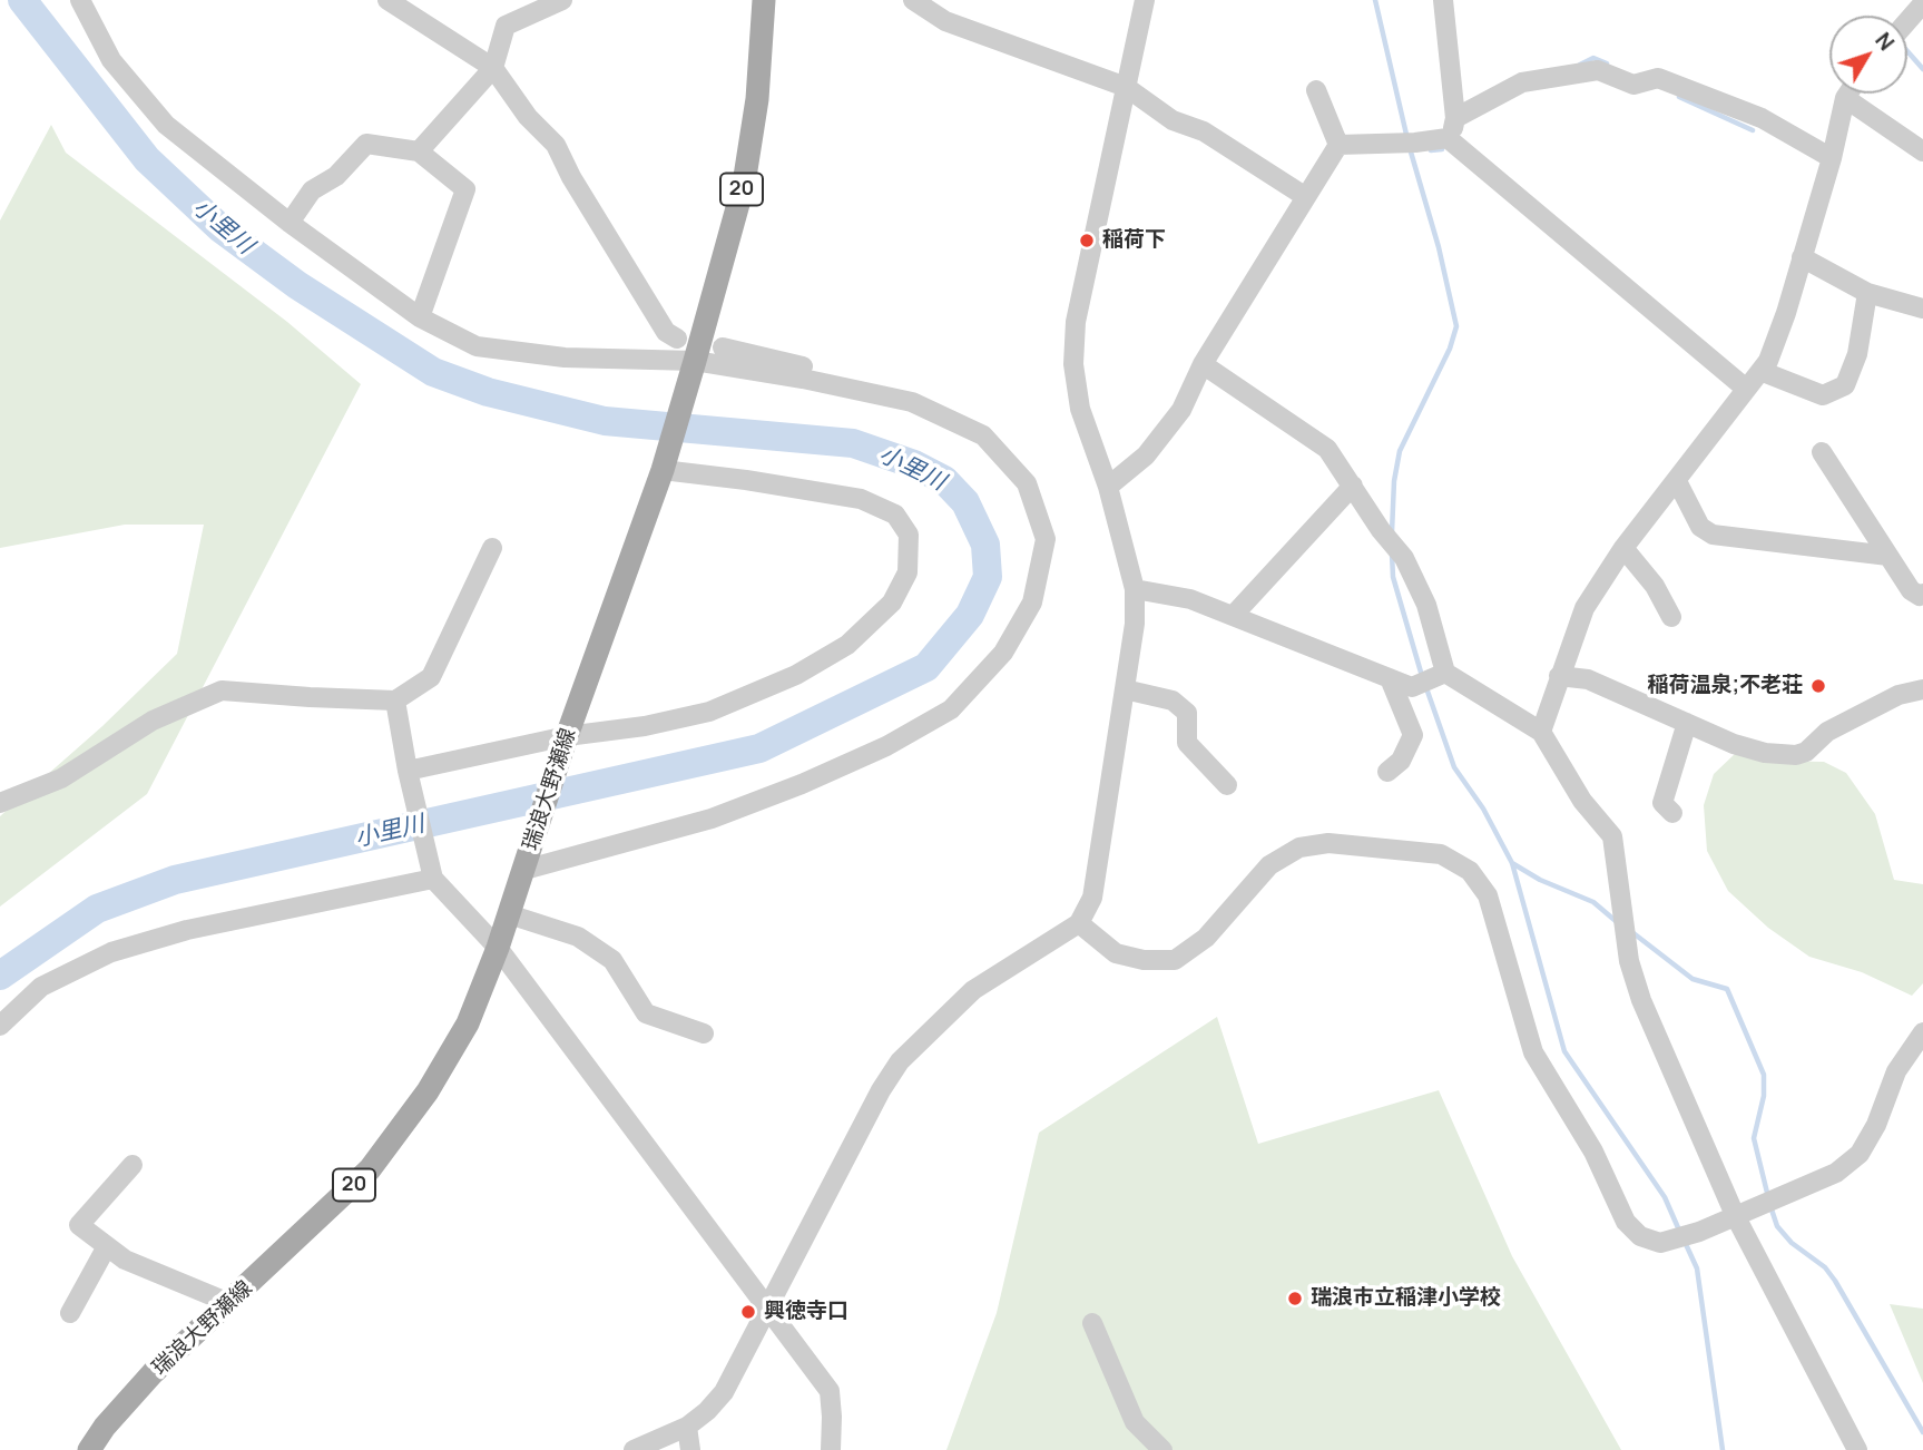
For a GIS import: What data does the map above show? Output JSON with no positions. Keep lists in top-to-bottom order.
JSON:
{
  "streets": {
    "main road": ["20", "瑞浪大野瀬線"]
  },
  "water": ["小里川"],
  "places": [
    "稲荷下",
    "稲荷温泉;不老荘",
    "瑞浪市立稲津小学校",
    "興徳寺口"
  ],
  "north": "top right"
}
